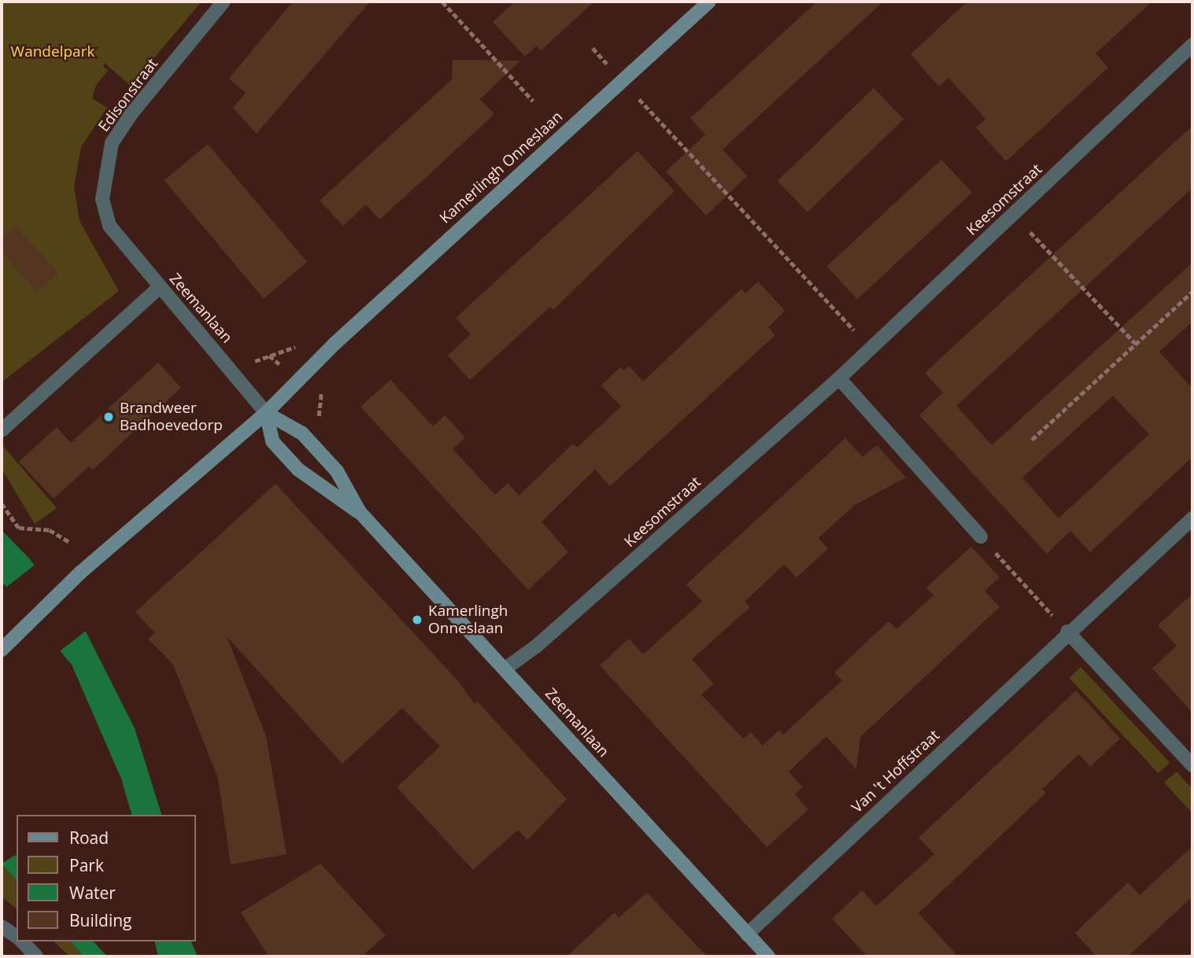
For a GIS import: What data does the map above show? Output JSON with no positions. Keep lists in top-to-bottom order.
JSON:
{
  "streets": {
    "street": [
      "Edisonstraat",
      "Kamerlingh Onneslaan",
      "Keesomstraat",
      "Zeemanlaan",
      "Van 't Hoffstraat"
    ]
  },
  "crossings": [
    ["Edisonstraat", "Zeemanlaan"],
    ["Kamerlingh Onneslaan", "Zeemanlaan"],
    ["Keesomstraat", "Zeemanlaan"],
    ["Zeemanlaan", "Van 't Hoffstraat"]
  ],
  "parks": ["Wandelpark"],
  "places": ["Brandweer Badhoevedorp", "Kamerlingh Onneslaan"],
  "legend": [
    "Road",
    "Park",
    "Water",
    "Building"
  ]
}
